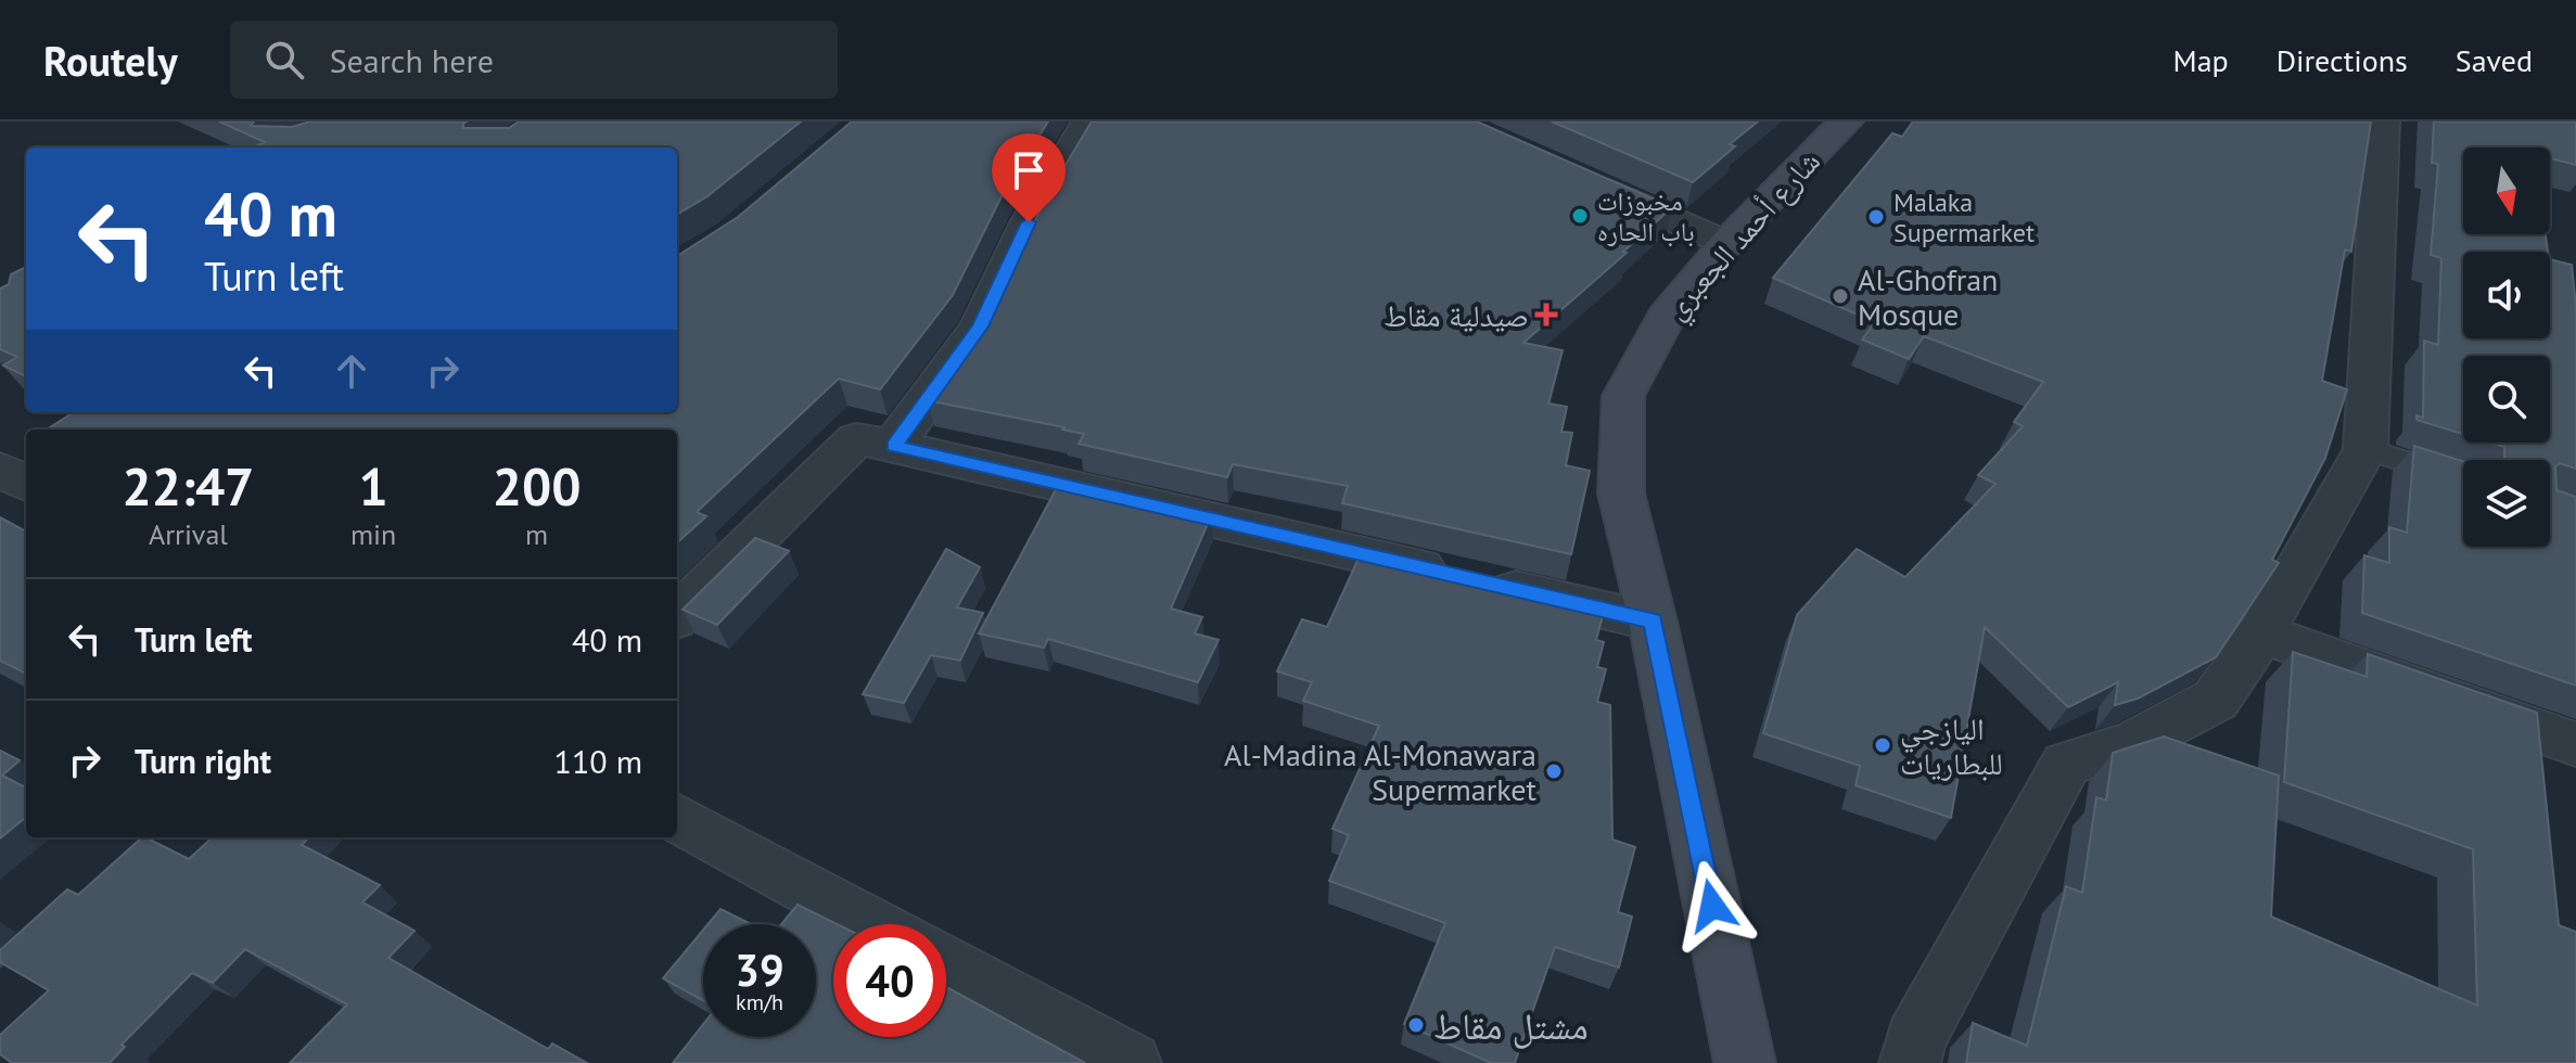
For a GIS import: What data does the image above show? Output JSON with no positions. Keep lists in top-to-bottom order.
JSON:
{
  "streets": {
    "street": ["شارع أحمد الجعبري"]
  },
  "places": {
    "other": [
      "مخبوزات باب الحاره",
      "Malaka Supermarket",
      "Al-Ghofran Mosque",
      "اليازجي للبطاريات",
      "Al-Madina Al-Monawara Supermarket",
      "مشتل مقاط"
    ],
    "health": ["صيدلية مقاط"]
  },
  "north": "bottom",
  "page": {
    "header": "Routely",
    "search": "Search here",
    "nav": ["Map", "Directions", "Saved"],
    "turn": ["40 m", "Turn left"],
    "eta": [
      "22:47",
      "Arrival",
      "1",
      "min",
      "200",
      "m"
    ],
    "list": [
      {
        "name": "Turn left",
        "value": "40 m"
      },
      {
        "name": "Turn right",
        "value": "110 m"
      }
    ],
    "speed": "39 km/h",
    "limit": "40"
  }
}
